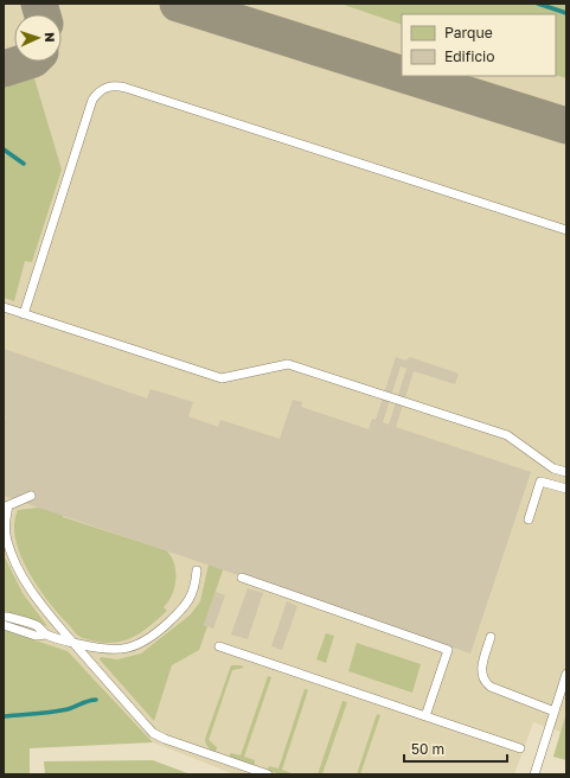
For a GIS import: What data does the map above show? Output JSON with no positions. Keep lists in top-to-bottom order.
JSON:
{
  "legend": ["Parque", "Edificio"],
  "scale_bar": "50 m",
  "north": "right"
}
